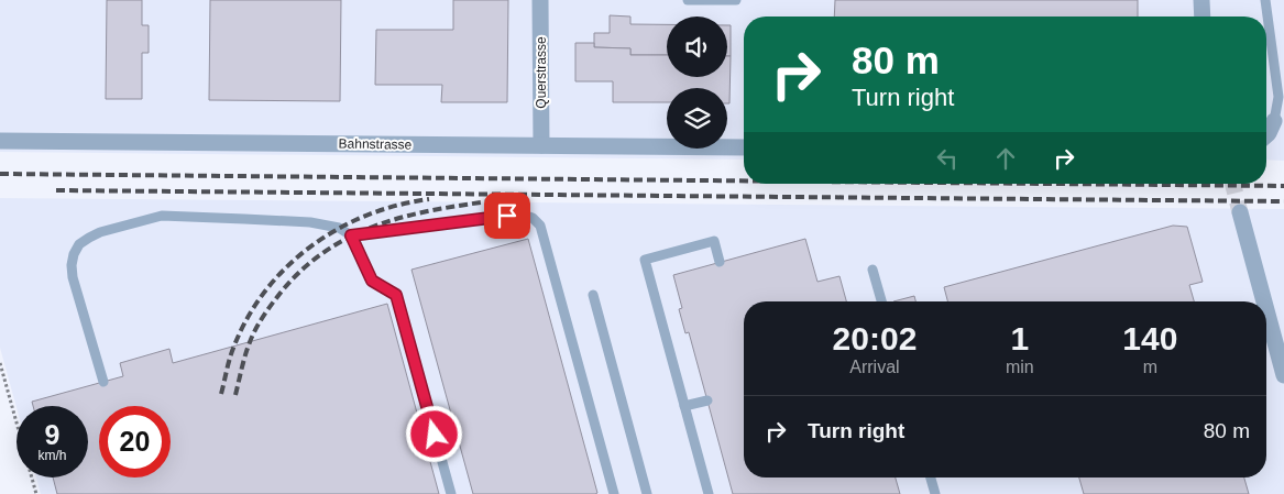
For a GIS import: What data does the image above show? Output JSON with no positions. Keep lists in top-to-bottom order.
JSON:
{
  "streets": {
    "street": ["Querstrasse", "Bahnstrasse"]
  },
  "crossings": [
    ["Querstrasse", "Bahnstrasse"]
  ],
  "page": {
    "turn": ["80 m", "Turn right"],
    "eta": [
      "20:02",
      "Arrival",
      "1",
      "min",
      "140",
      "m"
    ],
    "list": [
      {
        "name": "Turn right",
        "value": "80 m"
      }
    ],
    "speed": "9 km/h",
    "limit": "20"
  }
}
